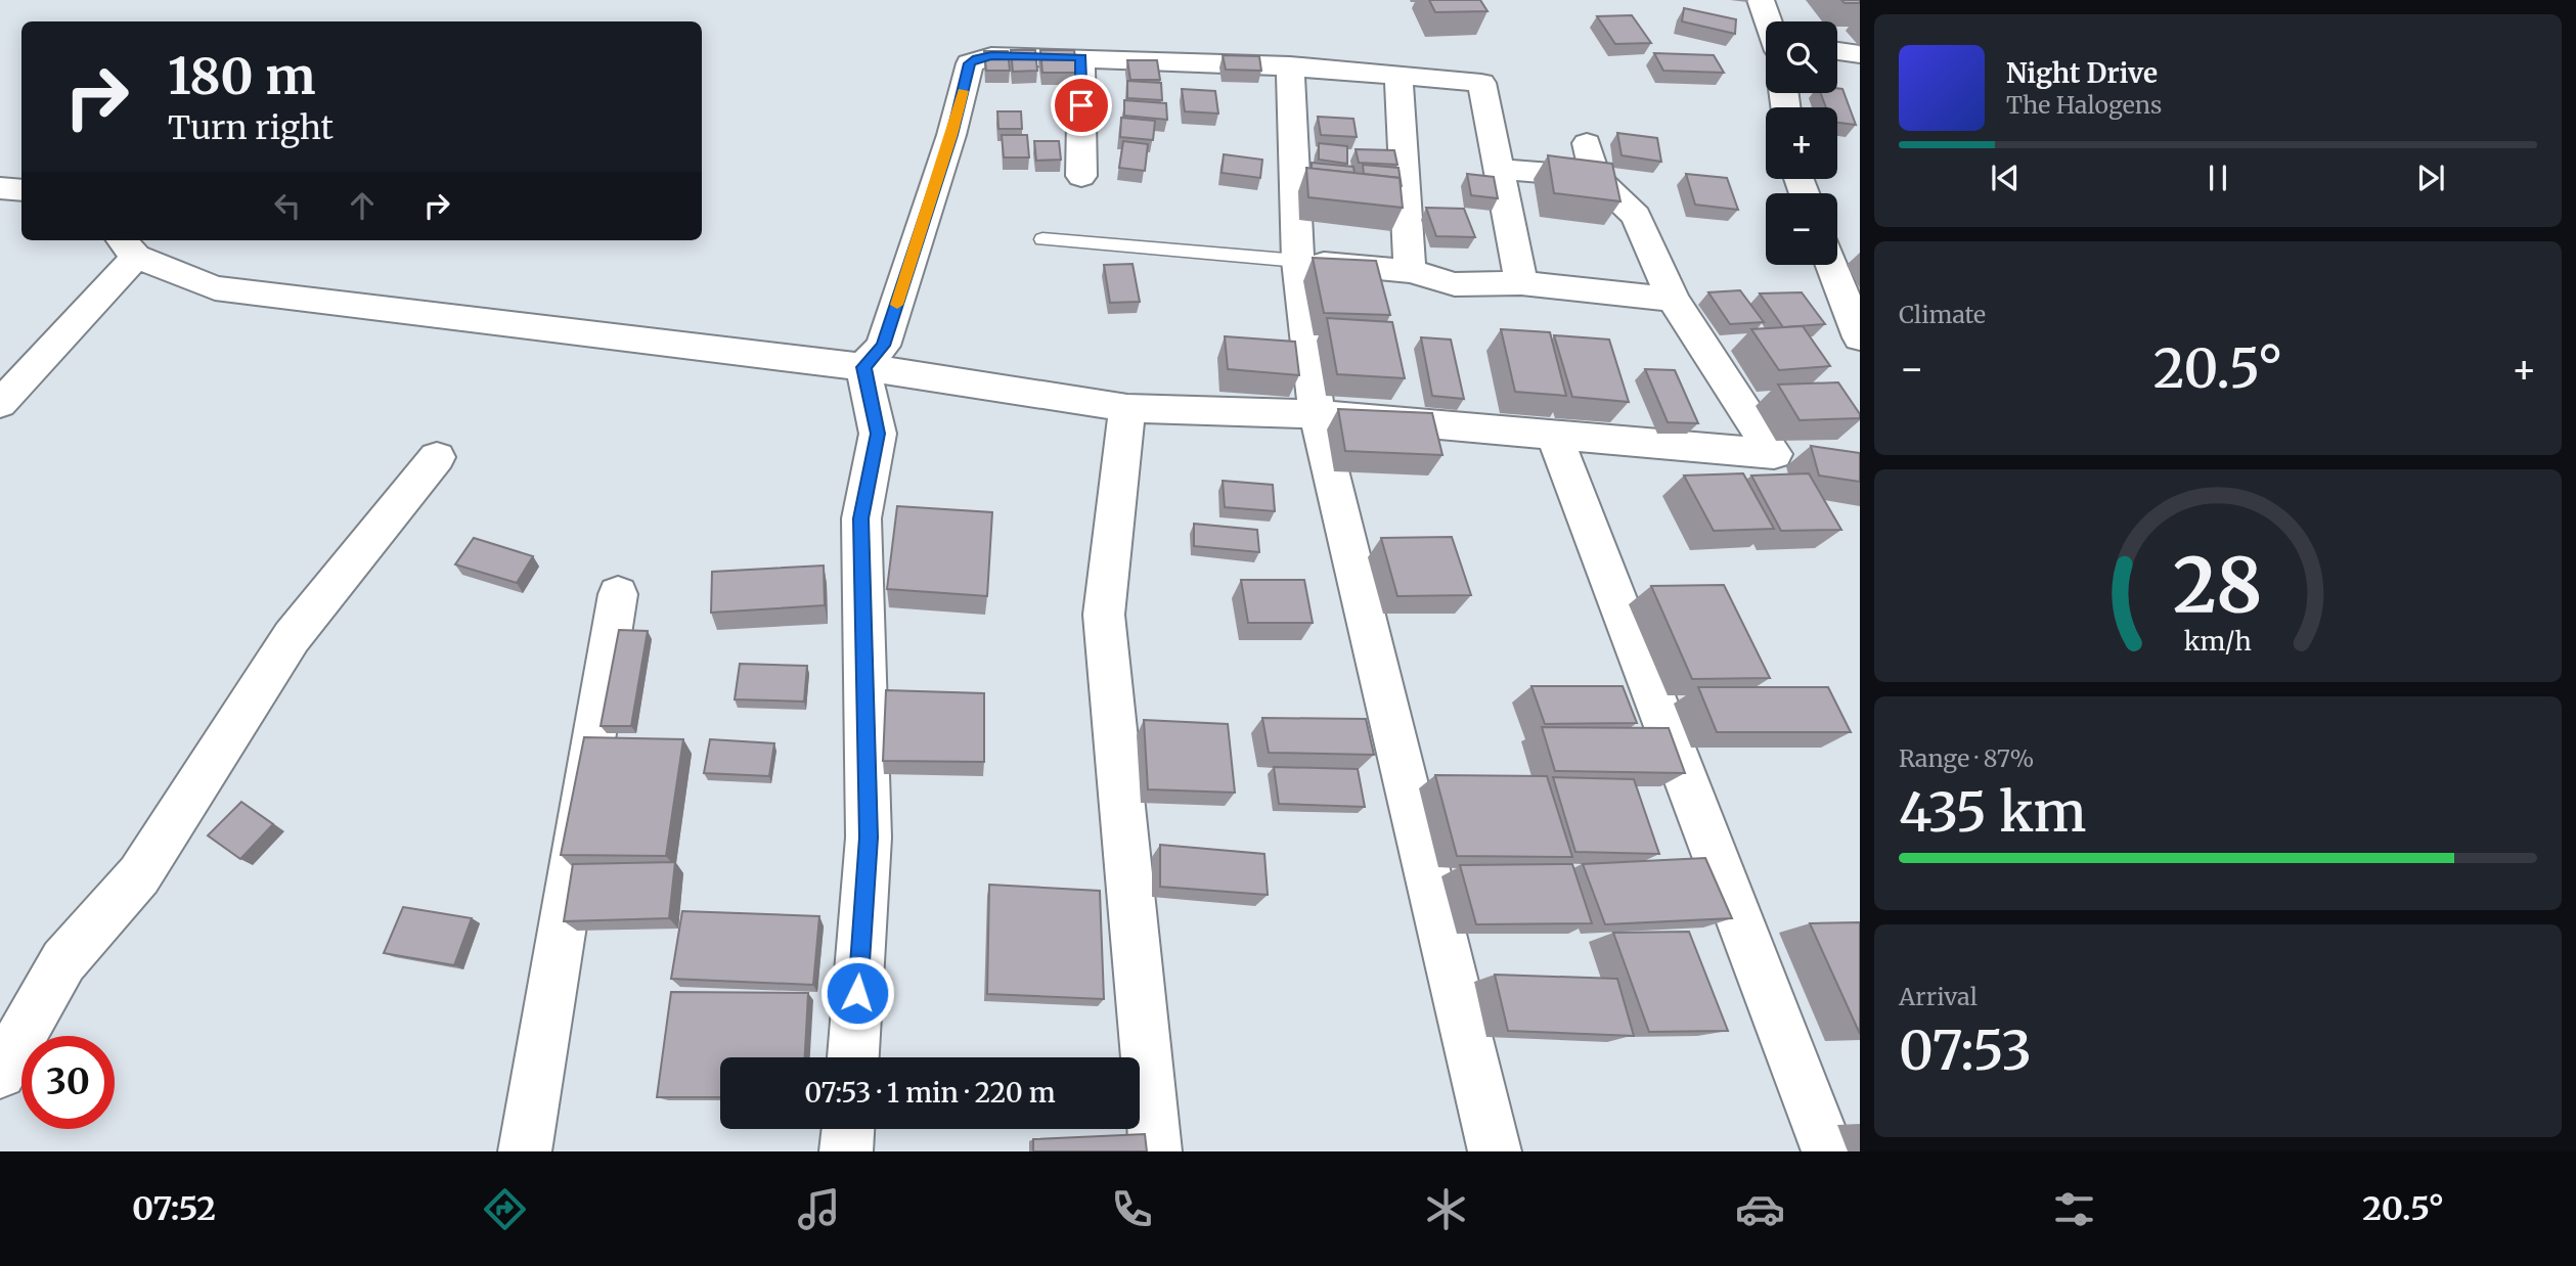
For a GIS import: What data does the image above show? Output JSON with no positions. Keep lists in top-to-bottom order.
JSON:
{
  "page": {
    "map_buttons": ["+", "−"],
    "turn": ["180 m", "Turn right"],
    "song": ["Night Drive", "The Halogens"],
    "tile": [
      "Climate",
      ["Range · 87%", "435 km"],
      ["Arrival", "07:53"]
    ],
    "heat": ["−", "20.5°", "+"],
    "limit": "30",
    "trip": "07:53 · 1 min · 220 m",
    "tabs": ["07:52", "20.5°"],
    "gauge": ["28", "km/h"]
  }
}
